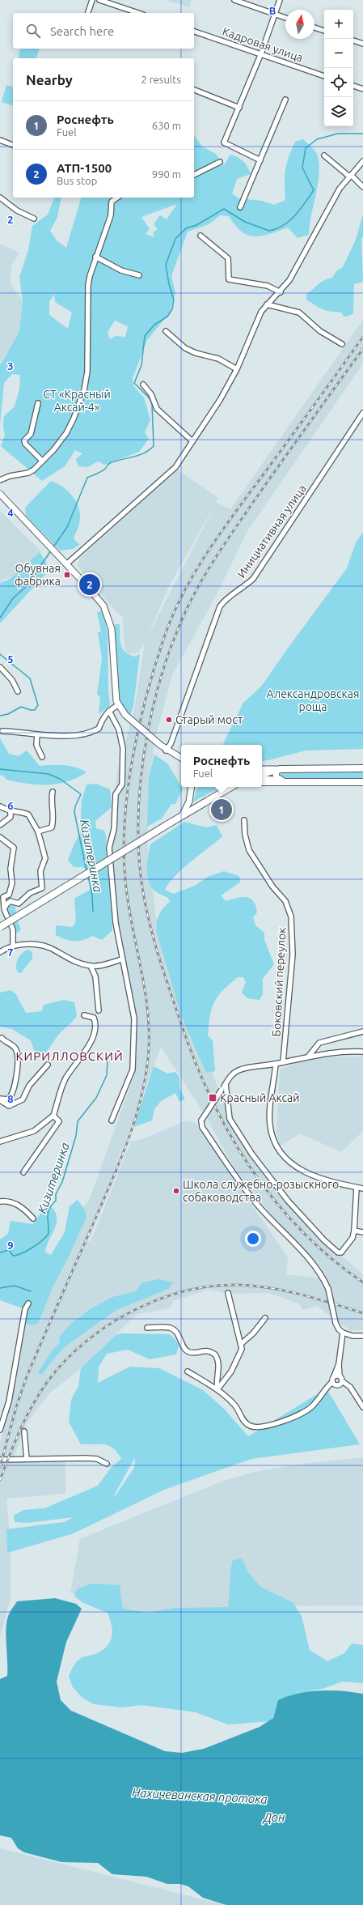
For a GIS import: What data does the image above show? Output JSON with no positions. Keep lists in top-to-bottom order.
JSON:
{
  "streets": {
    "street": ["Кадровая улица", "Инициативная улица", "Боковский переулок"]
  },
  "districts": ["КИРИЛЛОВСКИЙ"],
  "water": ["Кизитеринка", "Нахичеванская протока", "Дон"],
  "parks": ["СТ «Красный Аксай-4»", "Александровская роща"],
  "places": {
    "transit": ["Обувная фабрика", "Красный Аксай"],
    "other": ["Старый мост", "Школа служебно-розыскного собаководства"]
  },
  "north": "top",
  "page": {
    "map_buttons": ["+", "−"],
    "search": "Search here",
    "heading": ["Nearby", "2 results"],
    "list": [
      {
        "mark": "1",
        "name": "Роснефть",
        "note": "Fuel",
        "value": "630 m"
      },
      {
        "mark": "2",
        "name": "АТП-1500",
        "note": "Bus stop",
        "value": "990 m"
      }
    ],
    "pins": ["2", "1"],
    "popup": ["Роснефть", "Fuel"]
  },
  "grid": {
    "columns": ["B"],
    "rows": [
      "2",
      "3",
      "4",
      "5",
      "6",
      "7",
      "8",
      "9"
    ]
  }
}
